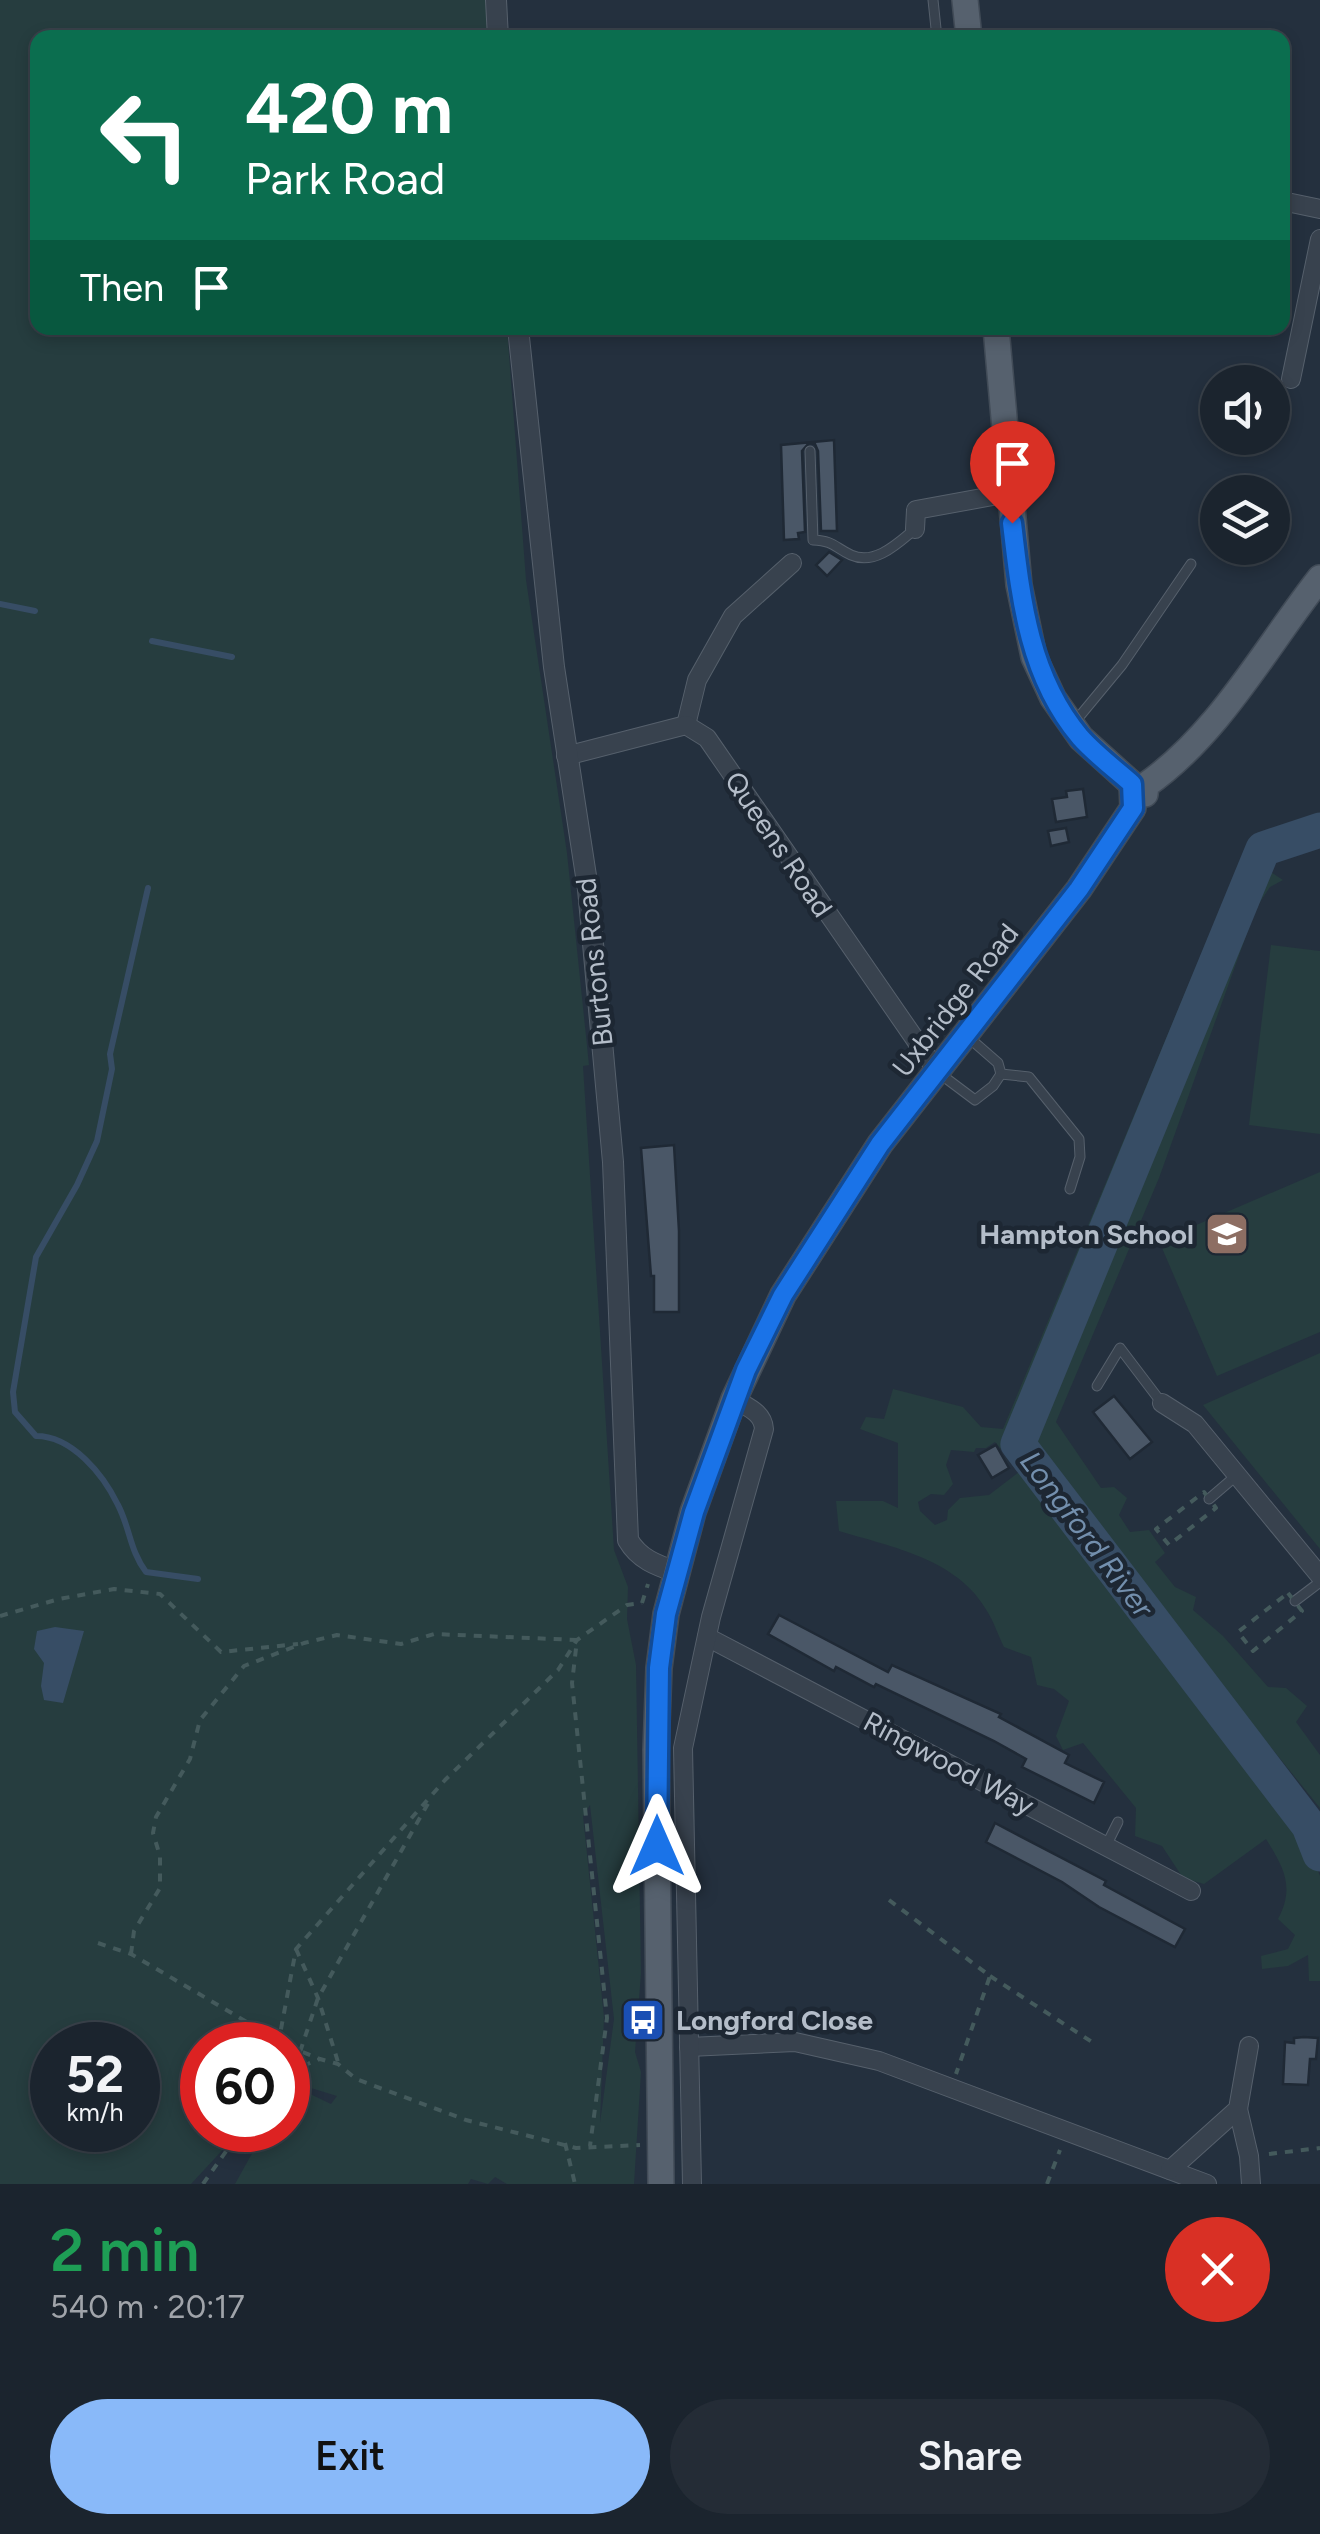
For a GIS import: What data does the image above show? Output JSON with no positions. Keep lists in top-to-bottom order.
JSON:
{
  "streets": {
    "main road": ["Uxbridge Road"],
    "street": ["Queens Road", "Burtons Road", "Ringwood Way"]
  },
  "crossings": [
    ["Queens Road", "Uxbridge Road"],
    ["Burtons Road", "Uxbridge Road"]
  ],
  "water": ["Longford River"],
  "places": {
    "school or university": ["Hampton School"],
    "bus stop": ["Longford Close"]
  },
  "page": {
    "turn": ["420 m", "Park Road"],
    "then": "Then",
    "speed": "52 km/h",
    "limit": "60",
    "heading": ["2 min", "540 m · 20:17"],
    "buttons": ["Exit", "Share"]
  }
}
